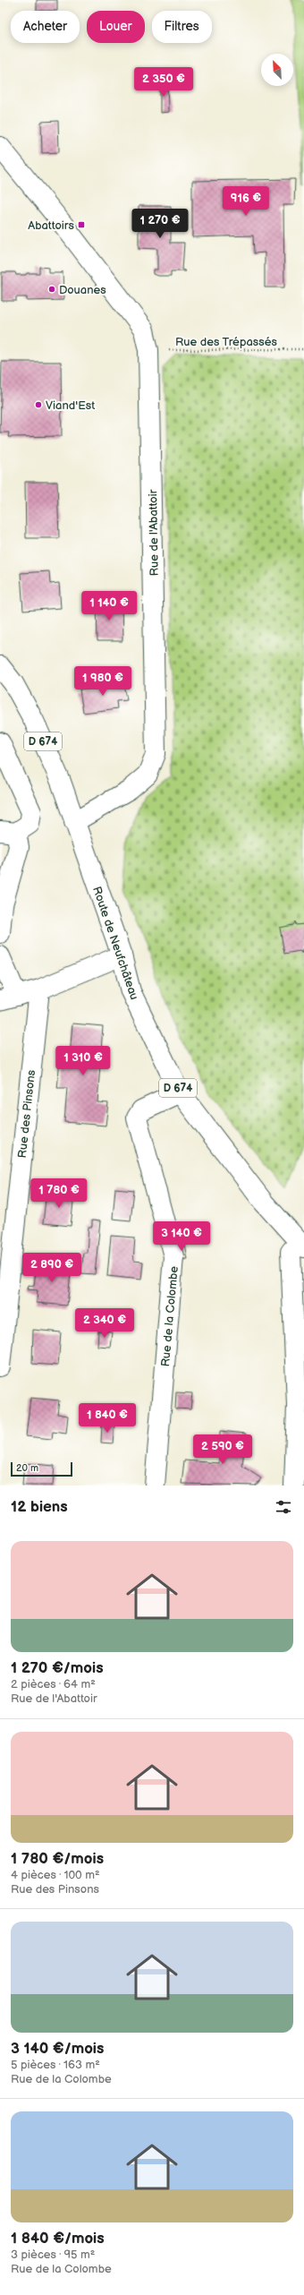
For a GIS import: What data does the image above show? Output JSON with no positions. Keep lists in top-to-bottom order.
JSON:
{
  "streets": {
    "street": [
      "Rue de l'Abattoir",
      "D 674",
      "Route de Neufchâteau",
      "Rue des Pinsons",
      "Rue de la Colombe"
    ],
    "path": ["Rue des Trépassés"]
  },
  "crossings": [
    ["Rue des Trépassés", "Rue de l'Abattoir"],
    ["Rue de l'Abattoir", "Route de Neufchâteau"],
    ["Route de Neufchâteau", "Rue de la Colombe"]
  ],
  "places": {
    "transit": ["Abattoirs"],
    "other": ["Douanes", "Viand'Est"]
  },
  "scale_bar": "20 m",
  "north": "top left",
  "page": {
    "chip": ["Acheter", "Louer", "Filtres"],
    "price": [
      "2 350 €",
      "916 €",
      "1 270 €",
      "1 140 €",
      "1 980 €",
      "1 310 €",
      "1 780 €",
      "3 140 €",
      "2 890 €",
      "2 340 €",
      "1 840 €",
      "2 590 €"
    ],
    "scale": "20 m",
    "heading": "12 biens",
    "list": [
      {
        "name": "1 270 €/mois",
        "note": "2 pièces · 64 m² · Rue de l'Abattoir"
      },
      {
        "name": "1 780 €/mois",
        "note": "4 pièces · 100 m² · Rue des Pinsons"
      },
      {
        "name": "3 140 €/mois",
        "note": "5 pièces · 163 m² · Rue de la Colombe"
      },
      {
        "name": "1 840 €/mois",
        "note": "3 pièces · 95 m² · Rue de la Colombe"
      }
    ]
  }
}
